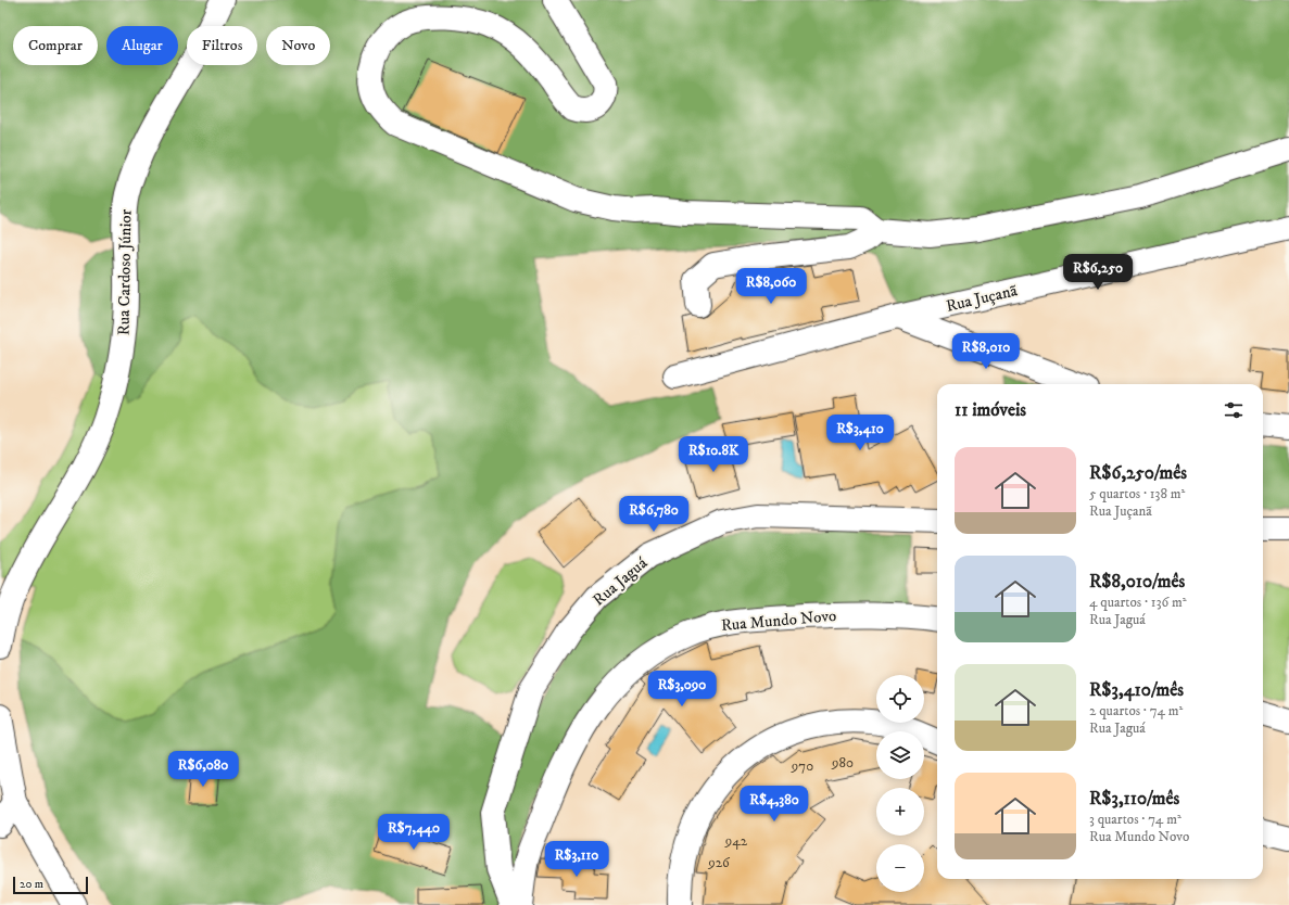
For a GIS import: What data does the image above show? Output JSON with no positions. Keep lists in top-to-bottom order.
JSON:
{
  "streets": {
    "street": [
      "Rua Cardoso Júnior",
      "Rua Juçanã",
      "Rua Jaguá",
      "Rua Mundo Novo"
    ]
  },
  "house_numbers": [
    "980",
    "970",
    "942",
    "926"
  ],
  "scale_bar": "20 m",
  "page": {
    "chip": [
      "Comprar",
      "Alugar",
      "Filtros",
      "Novo"
    ],
    "price": [
      "R$6,250",
      "R$8,060",
      "R$8,010",
      "R$3,410",
      "R$10.8K",
      "R$6,780",
      "R$3,090",
      "R$6,080",
      "R$4,380",
      "R$7,440",
      "R$3,110"
    ],
    "heading": "11 imóveis",
    "list": [
      {
        "name": "R$6,250/mês",
        "note": "5 quartos · 138 m² · Rua Juçanã"
      },
      {
        "name": "R$8,010/mês",
        "note": "4 quartos · 136 m² · Rua Jaguá"
      },
      {
        "name": "R$3,410/mês",
        "note": "2 quartos · 74 m² · Rua Jaguá"
      },
      {
        "name": "R$3,110/mês",
        "note": "3 quartos · 74 m² · Rua Mundo Novo"
      }
    ],
    "map_buttons": ["+", "−"],
    "scale": "20 m"
  }
}
